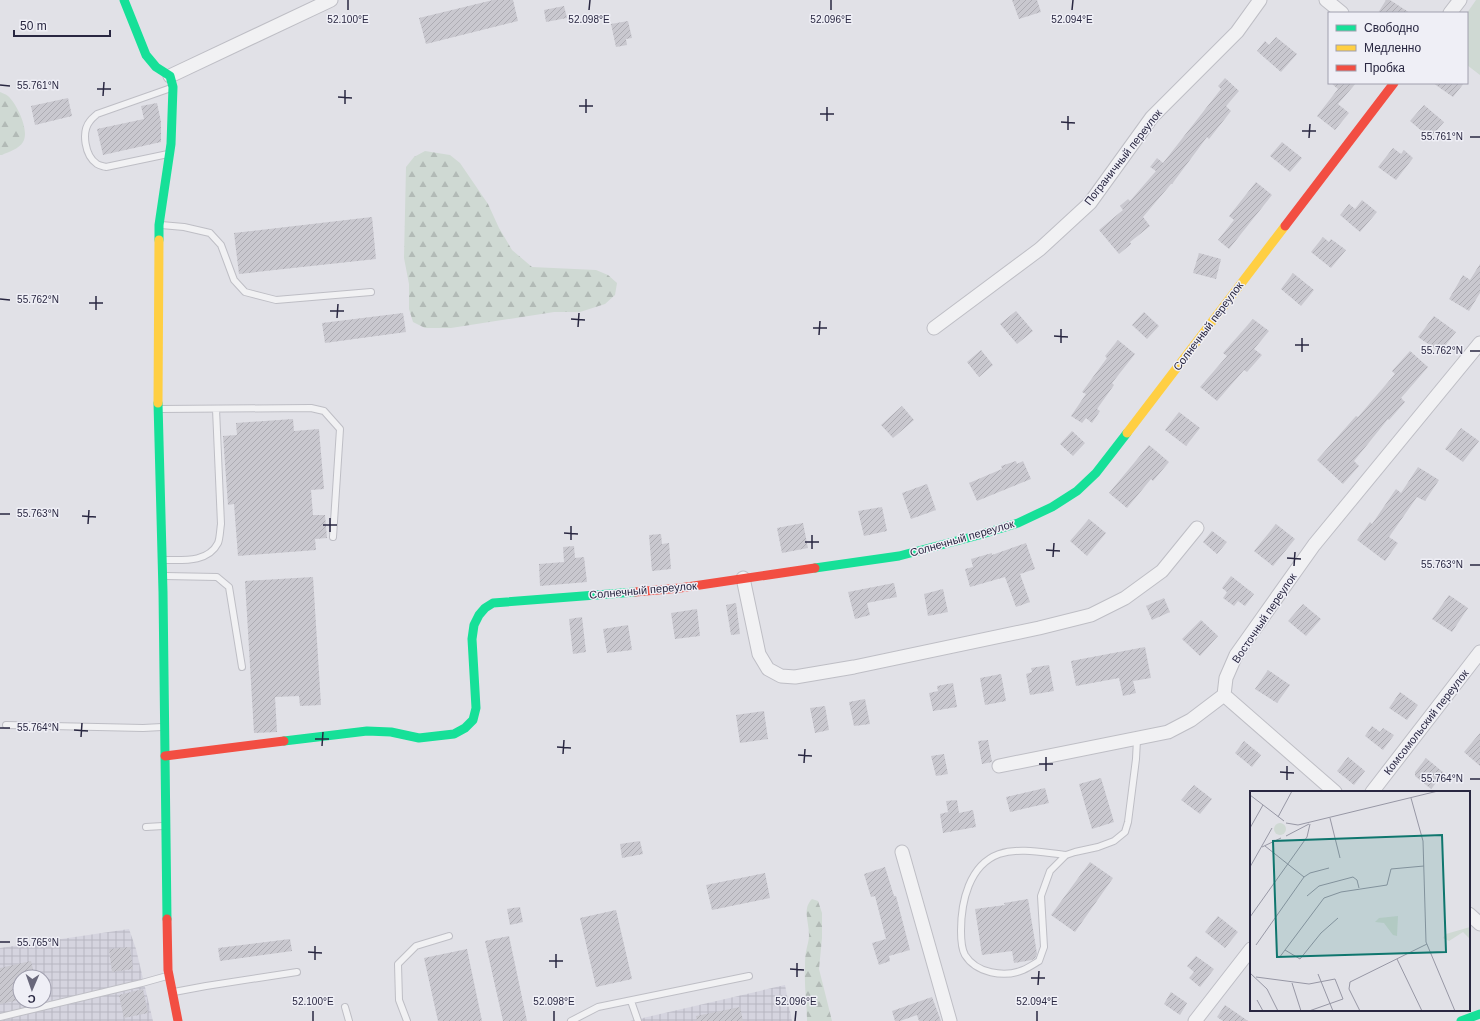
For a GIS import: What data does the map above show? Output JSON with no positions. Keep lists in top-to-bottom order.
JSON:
{
  "streets": {
    "street": [
      "Пограничный переулок",
      "Солнечный переулок",
      "Восточный переулок",
      "Комсомольский переулок"
    ]
  },
  "legend": ["Свободно", "Медленно", "Пробка"],
  "scale_bar": "50 m",
  "north": "bottom",
  "coordinates": [
    "52.100°E",
    "52.098°E",
    "52.096°E",
    "52.094°E",
    "55.761°N",
    "55.762°N",
    "55.763°N",
    "55.764°N",
    "55.765°N"
  ]
}
